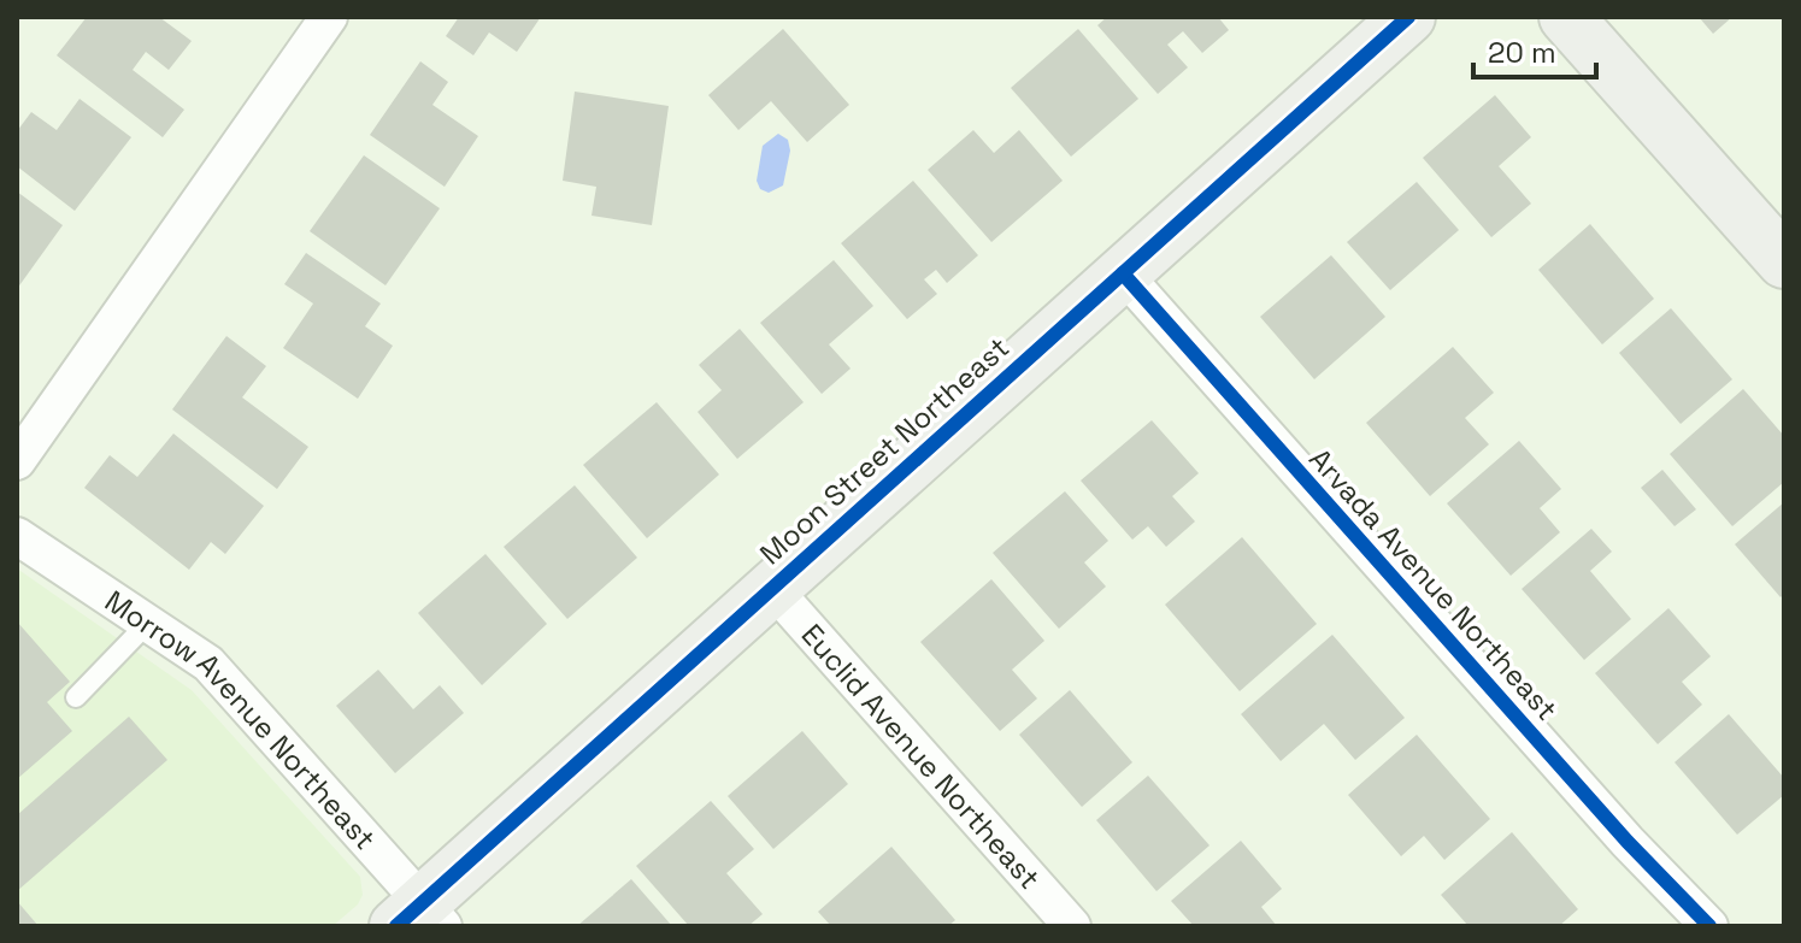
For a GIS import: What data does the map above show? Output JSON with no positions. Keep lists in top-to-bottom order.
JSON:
{
  "streets": {
    "street": [
      "Moon Street Northeast",
      "Arvada Avenue Northeast",
      "Morrow Avenue Northeast",
      "Euclid Avenue Northeast"
    ]
  },
  "crossings": [
    ["Moon Street Northeast", "Arvada Avenue Northeast"],
    ["Moon Street Northeast", "Morrow Avenue Northeast"],
    ["Moon Street Northeast", "Euclid Avenue Northeast"]
  ],
  "scale_bar": "20 m"
}
